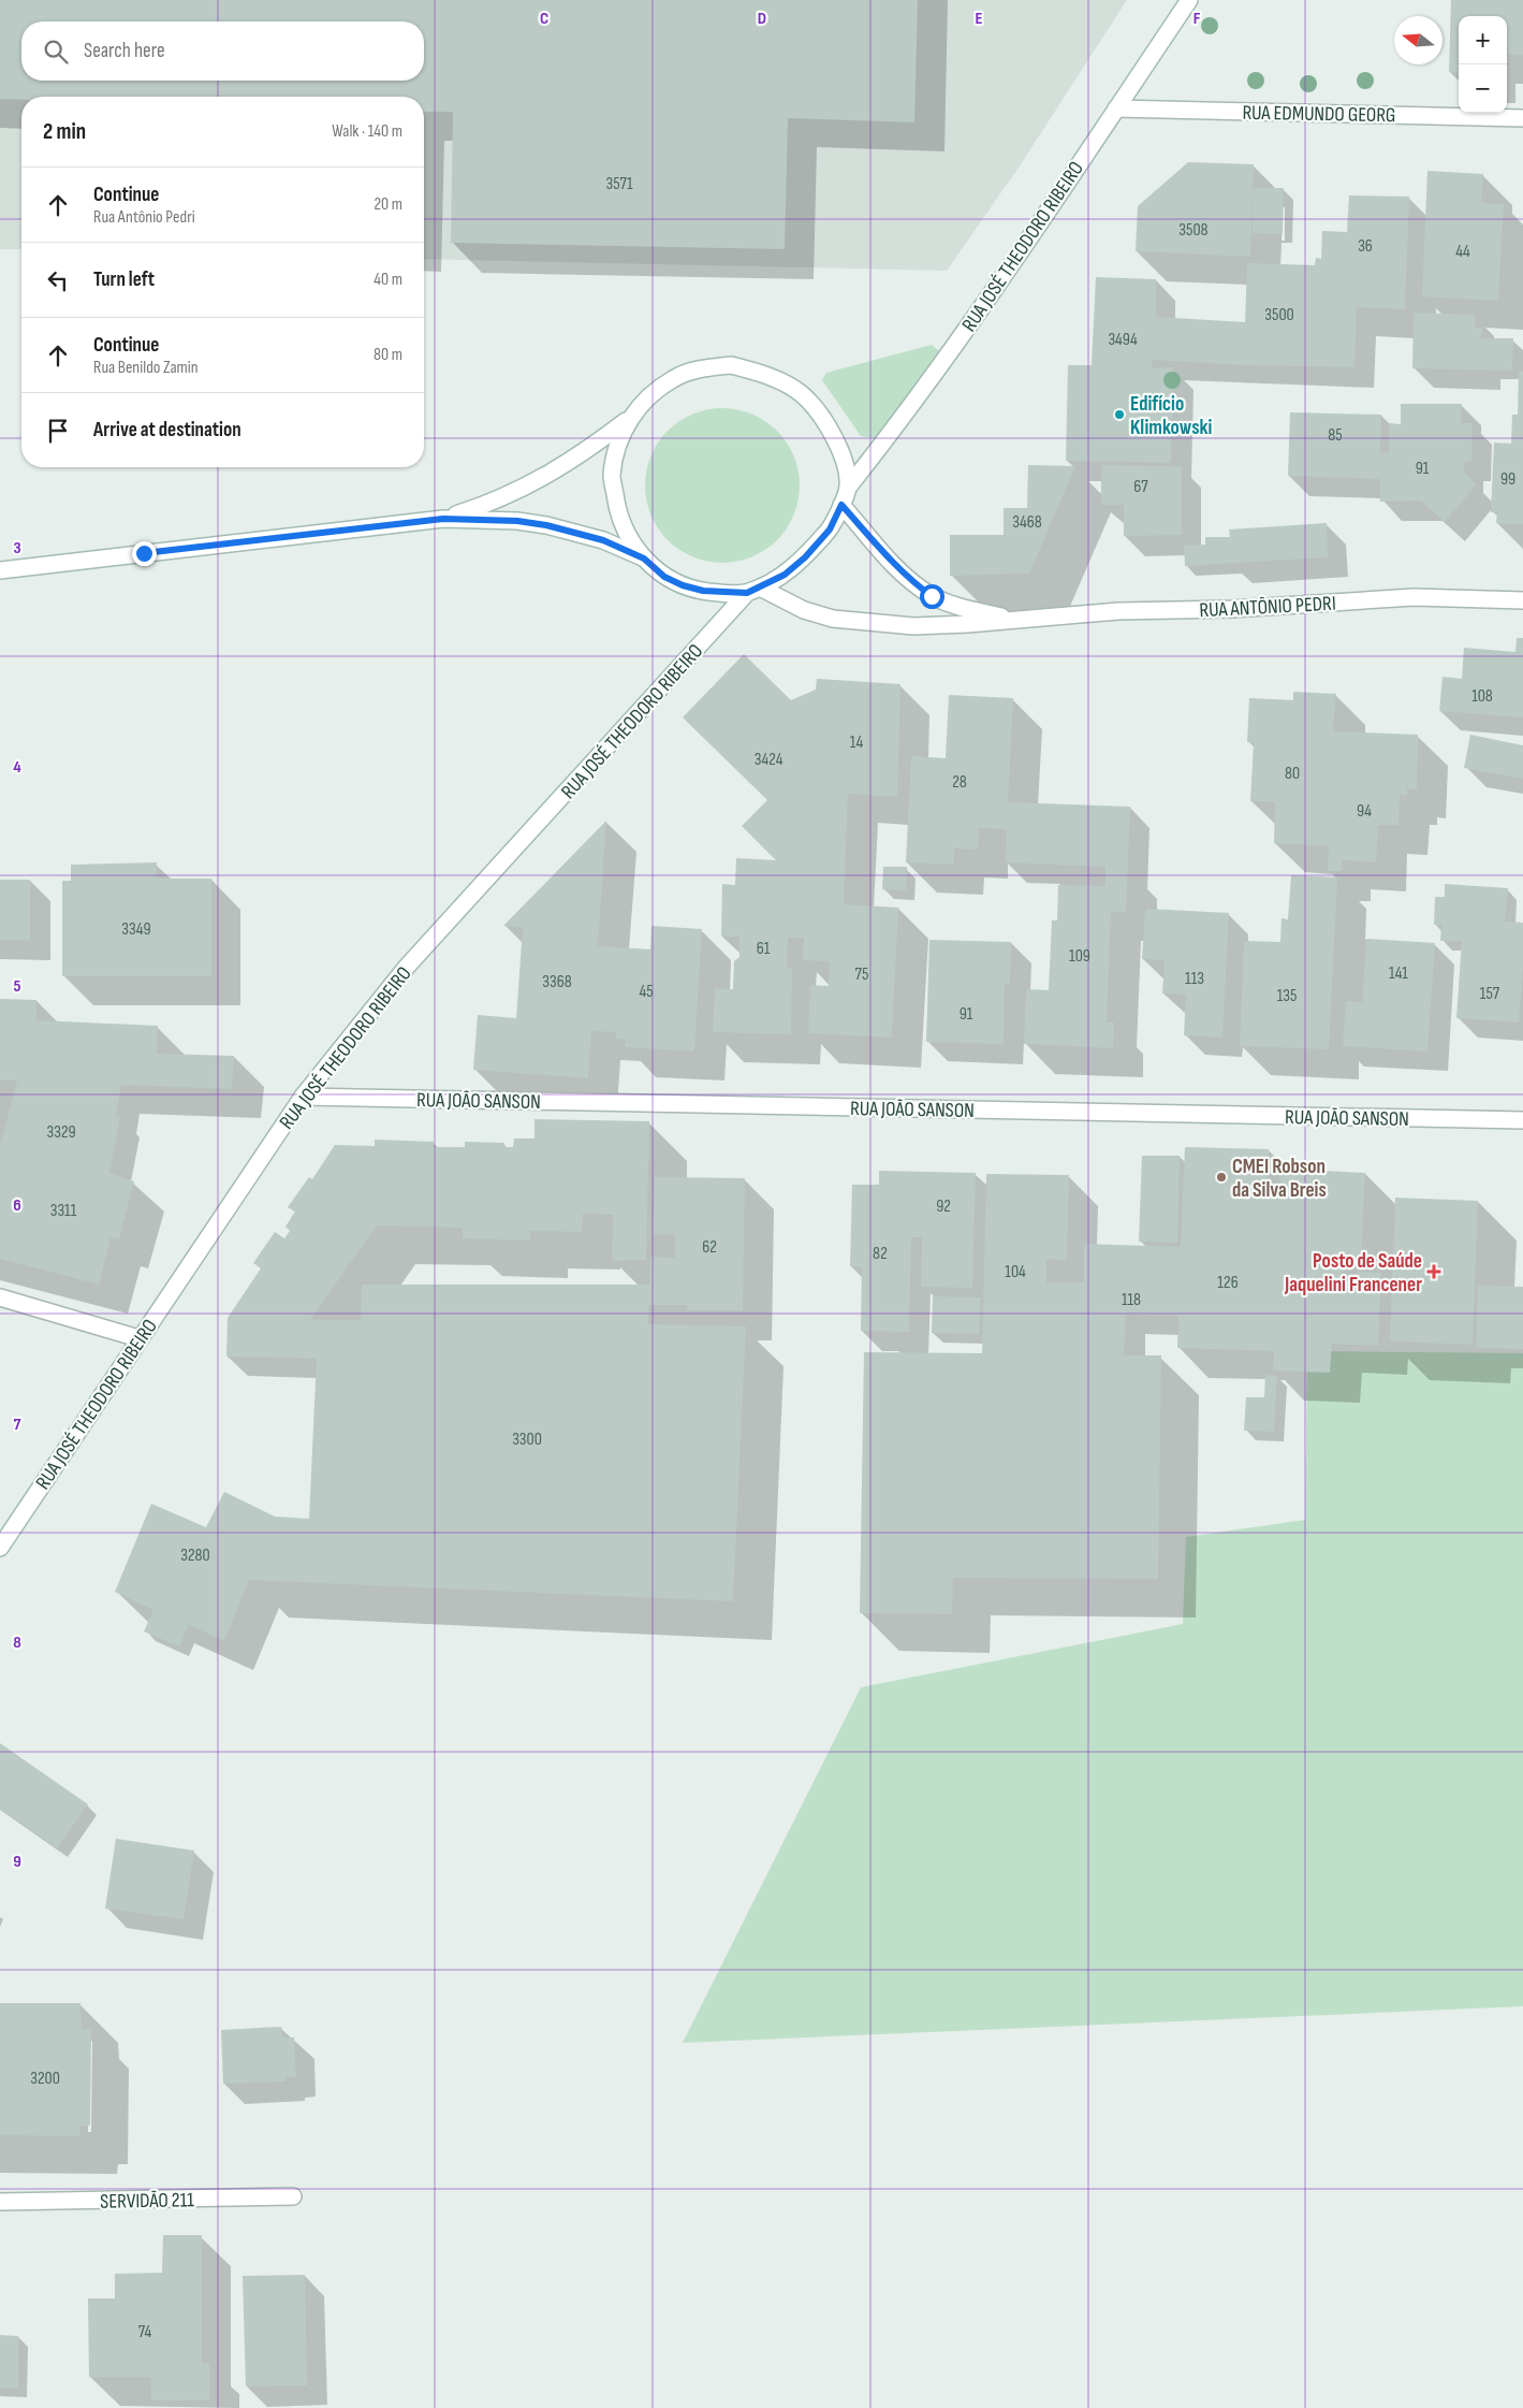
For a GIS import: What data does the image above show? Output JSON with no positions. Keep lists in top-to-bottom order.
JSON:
{
  "streets": {
    "main road": [
      "RUA EDMUNDO GEORG",
      "RUA JOSÉ THEODORO RIBEIRO",
      "RUA ANTÔNIO PEDRI",
      "RUA JOÃO SANSON",
      "SERVIDÃO 211"
    ]
  },
  "crossings": [
    ["RUA EDMUNDO GEORG", "RUA JOSÉ THEODORO RIBEIRO"],
    ["RUA JOSÉ THEODORO RIBEIRO", "RUA ANTÔNIO PEDRI"],
    ["RUA JOSÉ THEODORO RIBEIRO", "RUA JOÃO SANSON"]
  ],
  "places": {
    "other": ["Edifício Klimkowski", "CMEI Robson da Silva Breis"],
    "health": ["Posto de Saúde Jaquelini Francener"]
  },
  "house_numbers": [
    "3571",
    "3508",
    "36",
    "44",
    "3500",
    "3494",
    "85",
    "91",
    "99",
    "67",
    "3468",
    "108",
    "14",
    "3424",
    "80",
    "28",
    "94",
    "3349",
    "61",
    "109",
    "141",
    "75",
    "113",
    "3368",
    "45",
    "157",
    "135",
    "91",
    "3329",
    "92",
    "3311",
    "62",
    "82",
    "104",
    "126",
    "118",
    "3300",
    "3280",
    "3200",
    "74"
  ],
  "north": "left",
  "page": {
    "map_buttons": ["+", "−"],
    "search": "Search here",
    "heading": ["2 min", "Walk · 140 m"],
    "list": [
      ["Continue", "Rua Antônio Pedri", "20 m"],
      ["Turn left", "40 m"],
      ["Continue", "Rua Benildo Zamin", "80 m"],
      "Arrive at destination"
    ]
  },
  "grid": {
    "columns": [
      "C",
      "D",
      "E",
      "F"
    ],
    "rows": [
      "3",
      "4",
      "5",
      "6",
      "7",
      "8",
      "9"
    ]
  }
}
